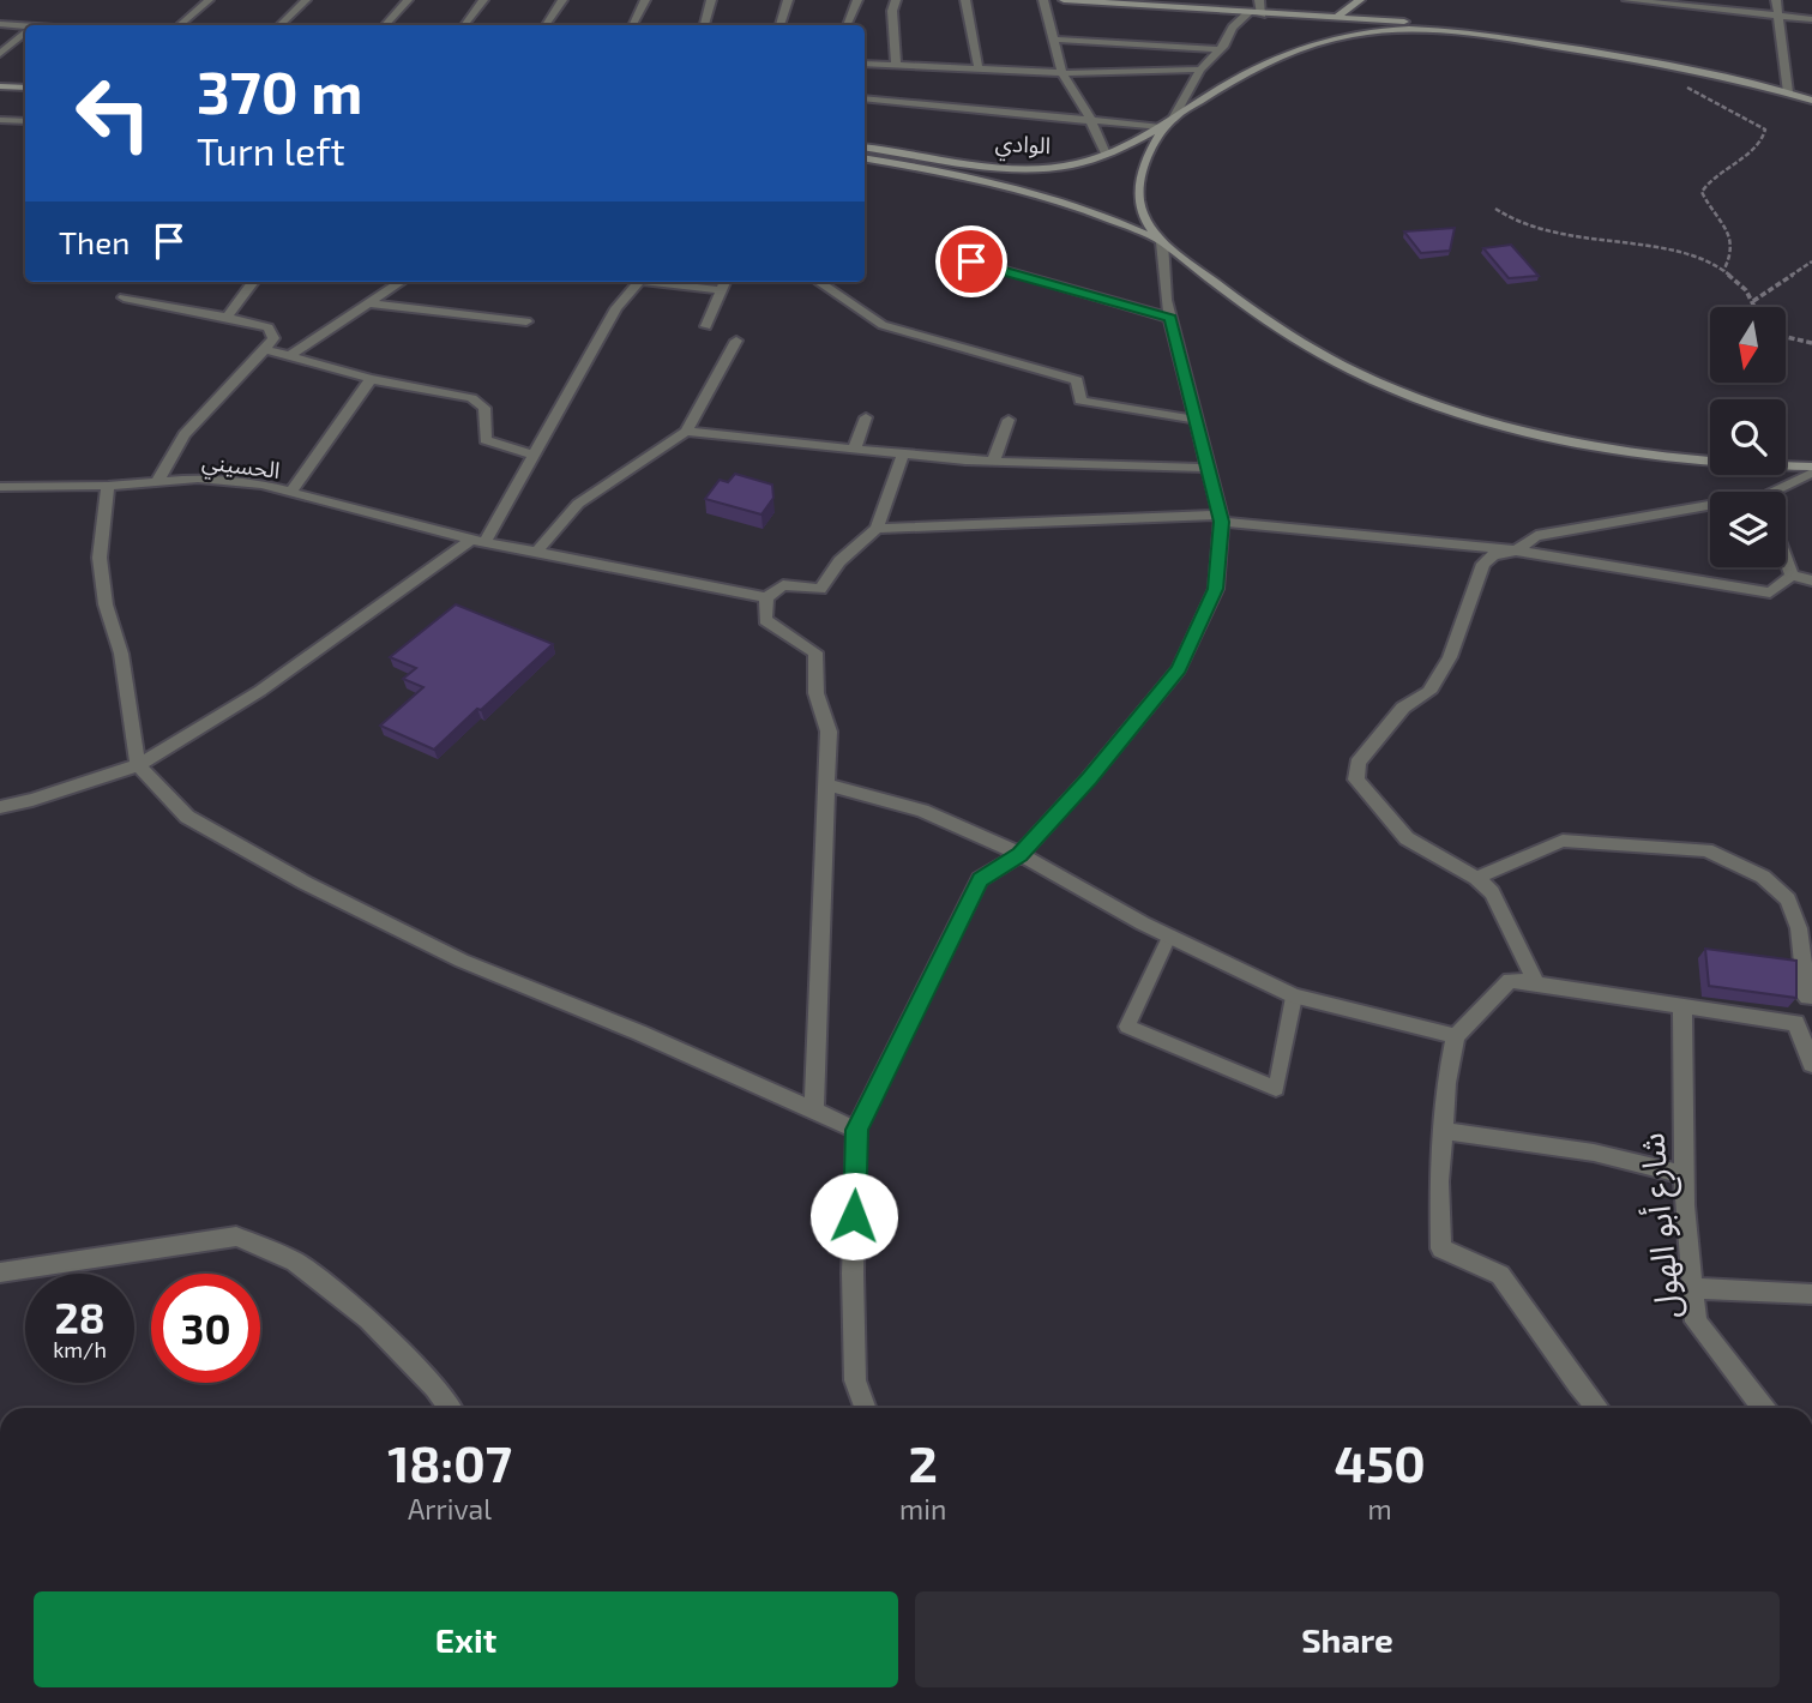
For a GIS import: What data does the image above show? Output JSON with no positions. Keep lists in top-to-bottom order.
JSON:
{
  "streets": {
    "main road": ["الوادي"],
    "street": ["الحسيني", "شارع أبو الهول"]
  },
  "north": "bottom",
  "page": {
    "turn": ["370 m", "Turn left"],
    "then": "Then",
    "speed": "28 km/h",
    "limit": "30",
    "eta": [
      "18:07",
      "Arrival",
      "2",
      "min",
      "450",
      "m"
    ],
    "buttons": ["Exit", "Share"]
  }
}
